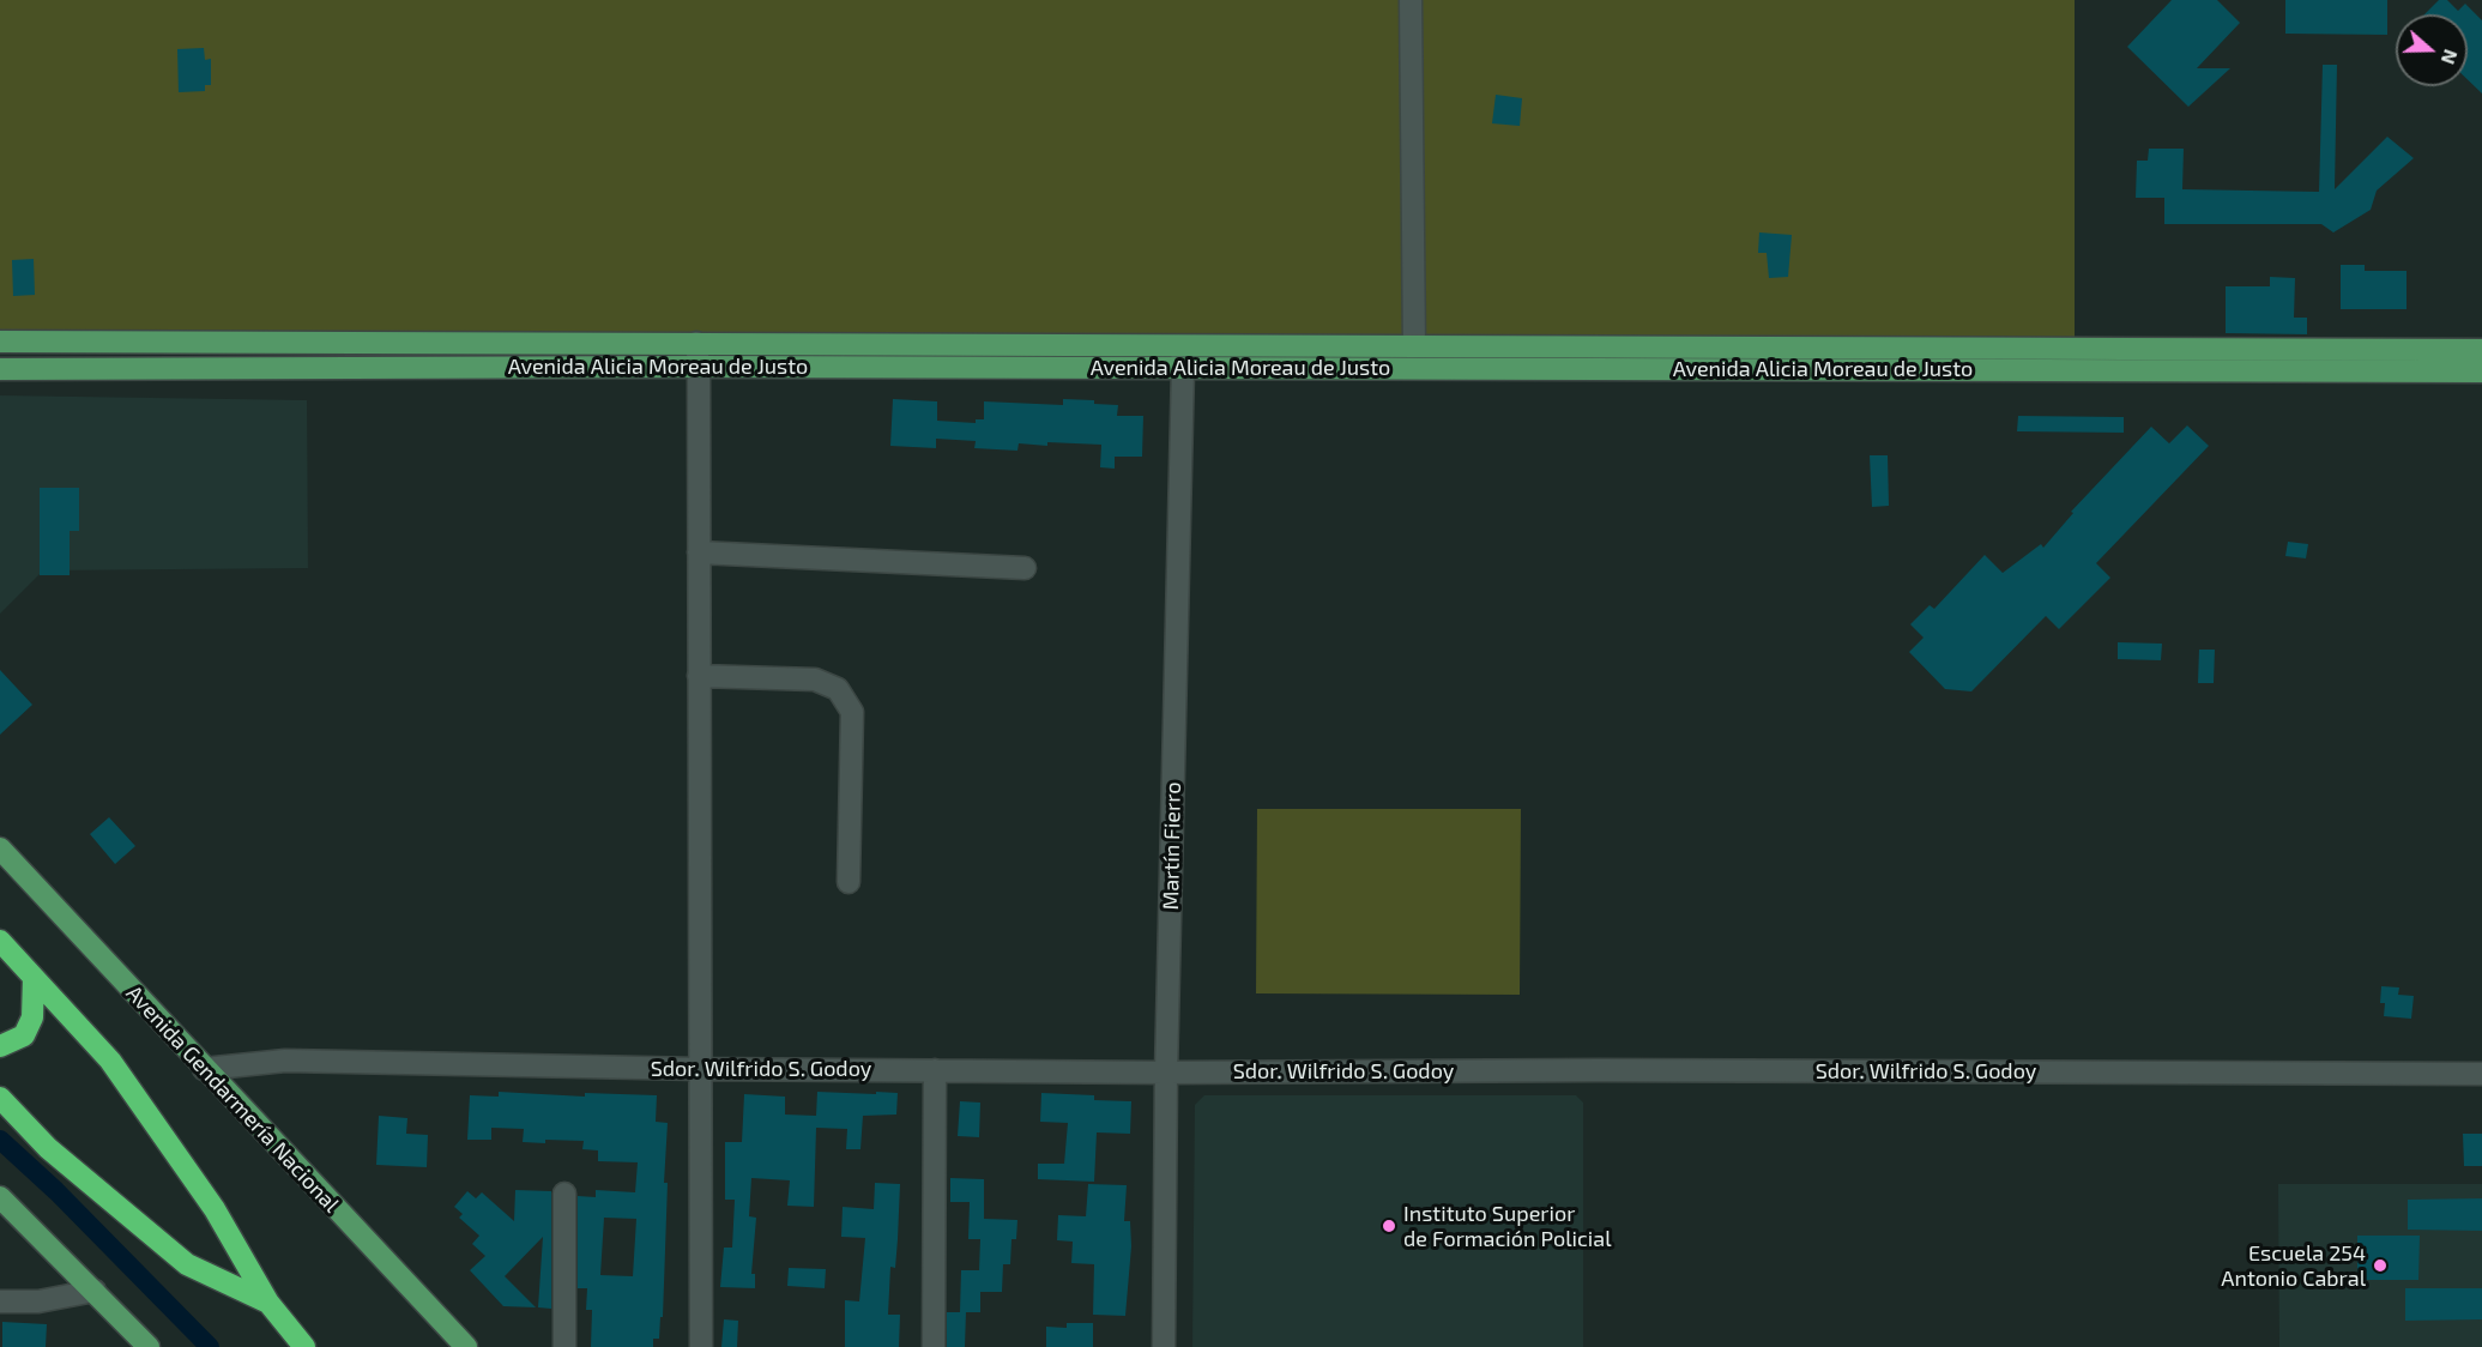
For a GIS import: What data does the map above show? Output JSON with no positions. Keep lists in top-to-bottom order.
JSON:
{
  "streets": {
    "main road": ["Avenida Alicia Moreau de Justo", "Avenida Gendarmería Nacional"],
    "street": ["Martín Fierro", "Sdor. Wilfrido S. Godoy"]
  },
  "crossings": [
    ["Avenida Alicia Moreau de Justo", "Martín Fierro"],
    ["Martín Fierro", "Sdor. Wilfrido S. Godoy"],
    ["Sdor. Wilfrido S. Godoy", "Avenida Gendarmería Nacional"]
  ],
  "places": ["Instituto Superior de Formación Policial", "Escuela 254 Antonio Cabral"],
  "north": "right"
}
